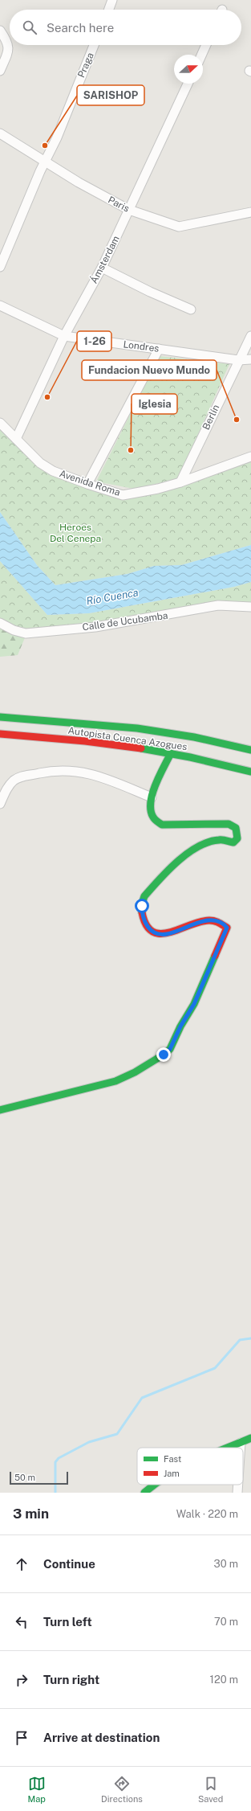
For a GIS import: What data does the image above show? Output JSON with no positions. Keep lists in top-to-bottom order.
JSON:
{
  "streets": {
    "main road": ["Autopista Cuenca Azogues"],
    "street": [
      "Praga",
      "Paris",
      "Ámsterdam",
      "Londres",
      "Berlín",
      "Avenida Roma",
      "Calle de Ucubamba"
    ]
  },
  "crossings": [
    ["Praga", "Paris"],
    ["Paris", "Ámsterdam"],
    ["Ámsterdam", "Londres"],
    ["Ámsterdam", "Avenida Roma"],
    ["Londres", "Berlín"],
    ["Berlín", "Avenida Roma"]
  ],
  "water": ["Río Cuenca"],
  "parks": ["Heroes Del Cenepa"],
  "places": [
    "SARISHOP",
    "1-26",
    "Fundacion Nuevo Mundo",
    "Iglesia"
  ],
  "legend": ["Fast", "Jam"],
  "scale_bar": "50 m",
  "north": "right",
  "page": {
    "search": "Search here",
    "scale": "50 m",
    "heading": ["3 min", "Walk · 220 m"],
    "list": [
      ["Continue", "30 m"],
      ["Turn left", "70 m"],
      ["Turn right", "120 m"],
      "Arrive at destination"
    ],
    "nav": ["Map", "Directions", "Saved"]
  }
}
